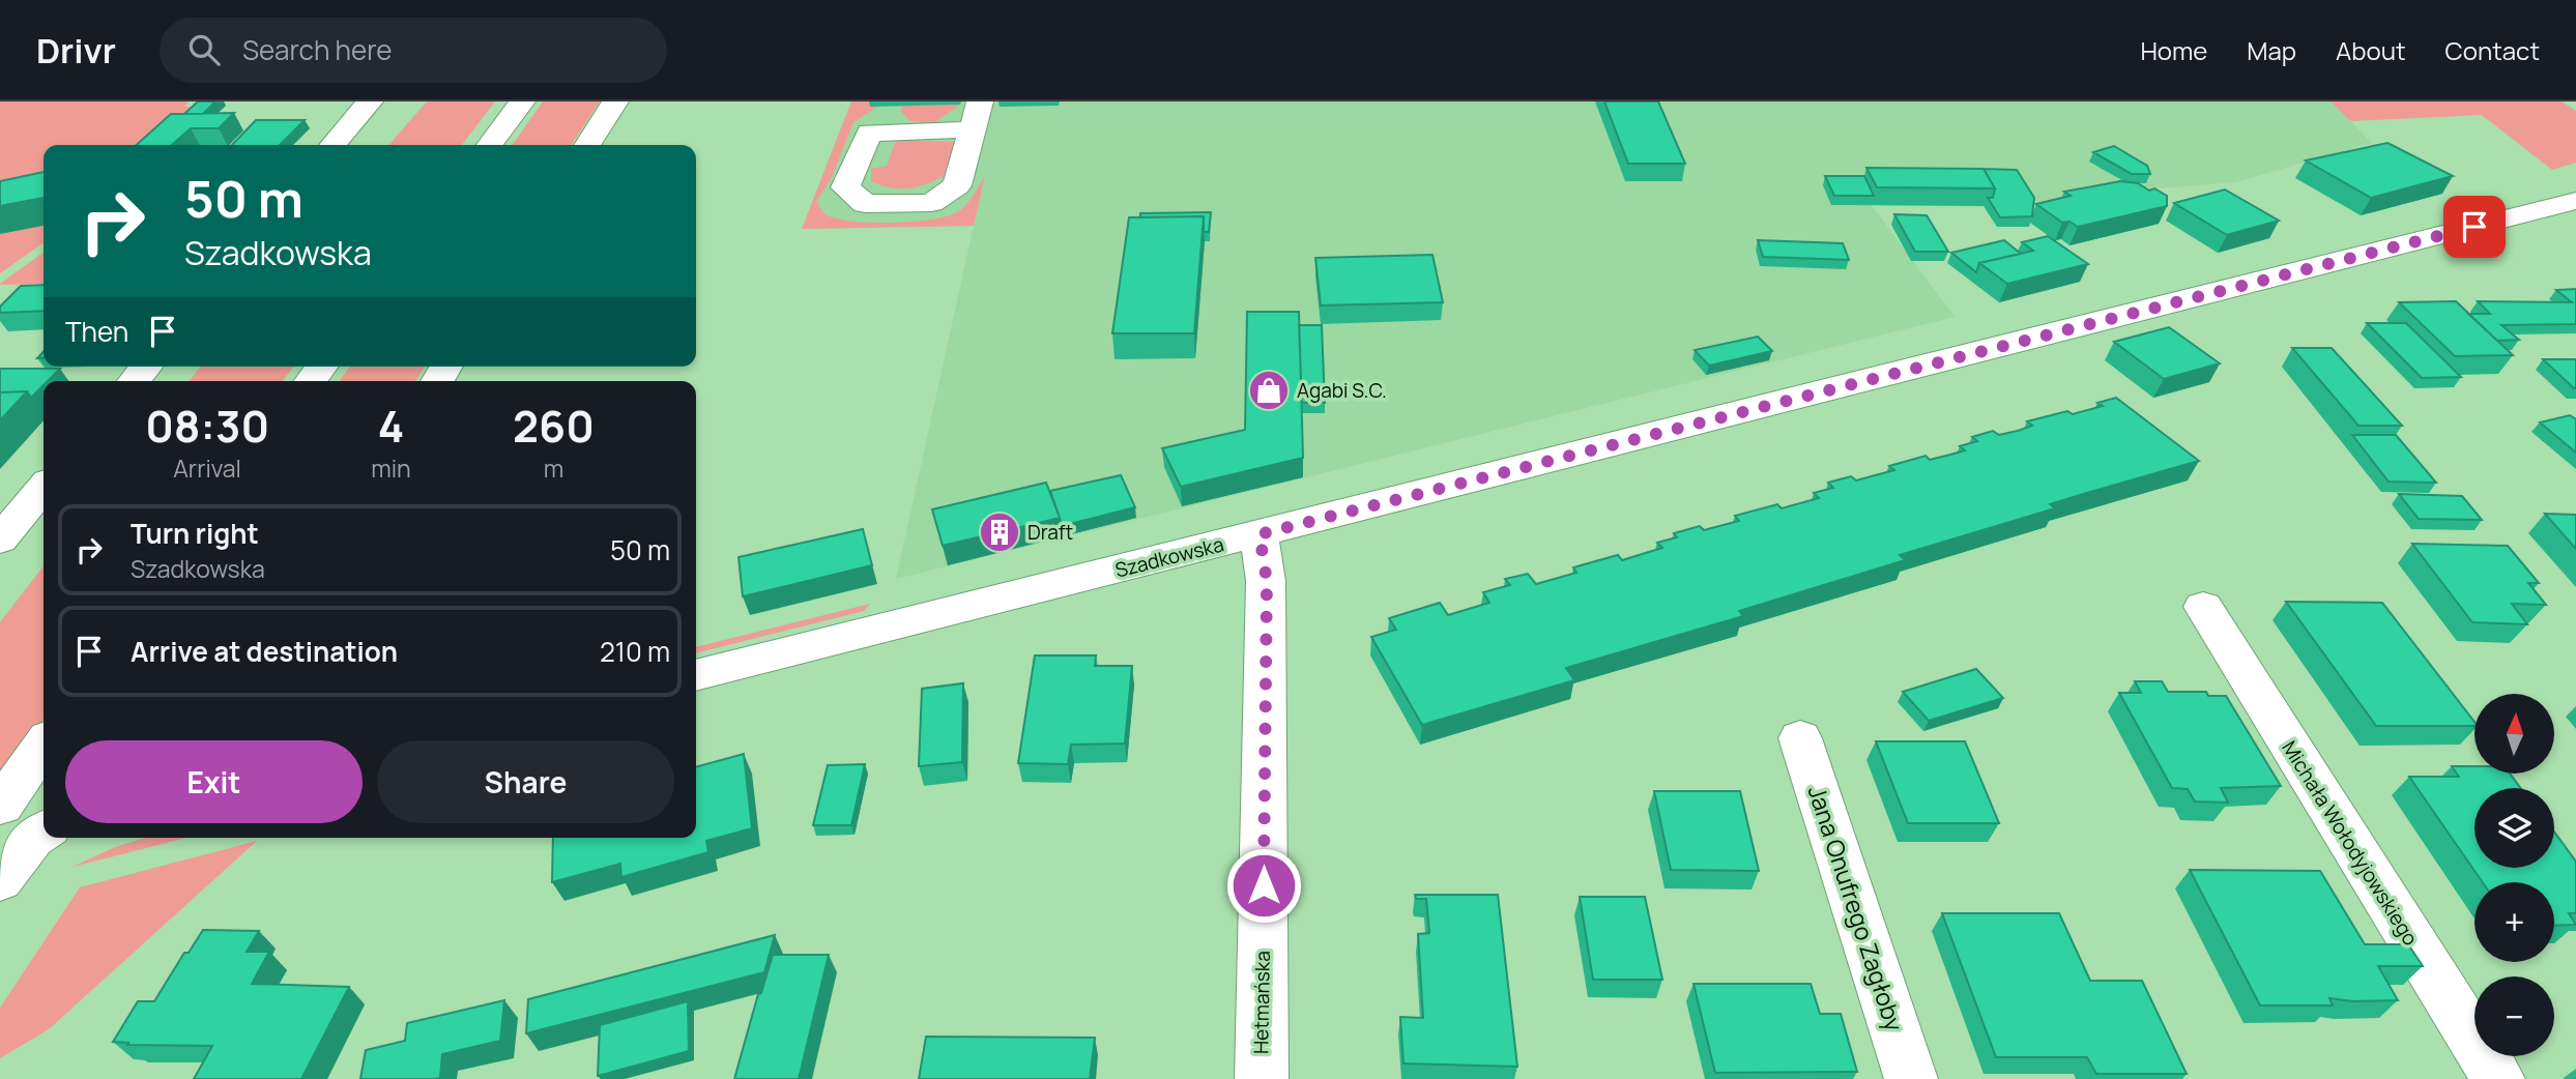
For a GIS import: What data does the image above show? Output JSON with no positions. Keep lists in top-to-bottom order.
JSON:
{
  "streets": {
    "street": [
      "Szadkowska",
      "Michała Wołodyjowskiego",
      "Jana Onufrego Zagłoby",
      "Hetmańska"
    ]
  },
  "crossings": [
    ["Szadkowska", "Hetmańska"]
  ],
  "places": {
    "shop": ["Agabi S.C."],
    "building": ["Draft"]
  },
  "north": "top",
  "page": {
    "header": "Drivr",
    "search": "Search here",
    "nav": [
      "Home",
      "Map",
      "About",
      "Contact"
    ],
    "turn": ["50 m", "Szadkowska"],
    "then": "Then",
    "eta": [
      "08:30",
      "Arrival",
      "4",
      "min",
      "260",
      "m"
    ],
    "list": [
      {
        "name": "Turn right",
        "note": "Szadkowska",
        "value": "50 m"
      },
      {
        "name": "Arrive at destination",
        "value": "210 m"
      }
    ],
    "map_buttons": ["+", "−"],
    "buttons": ["Exit", "Share"]
  }
}
